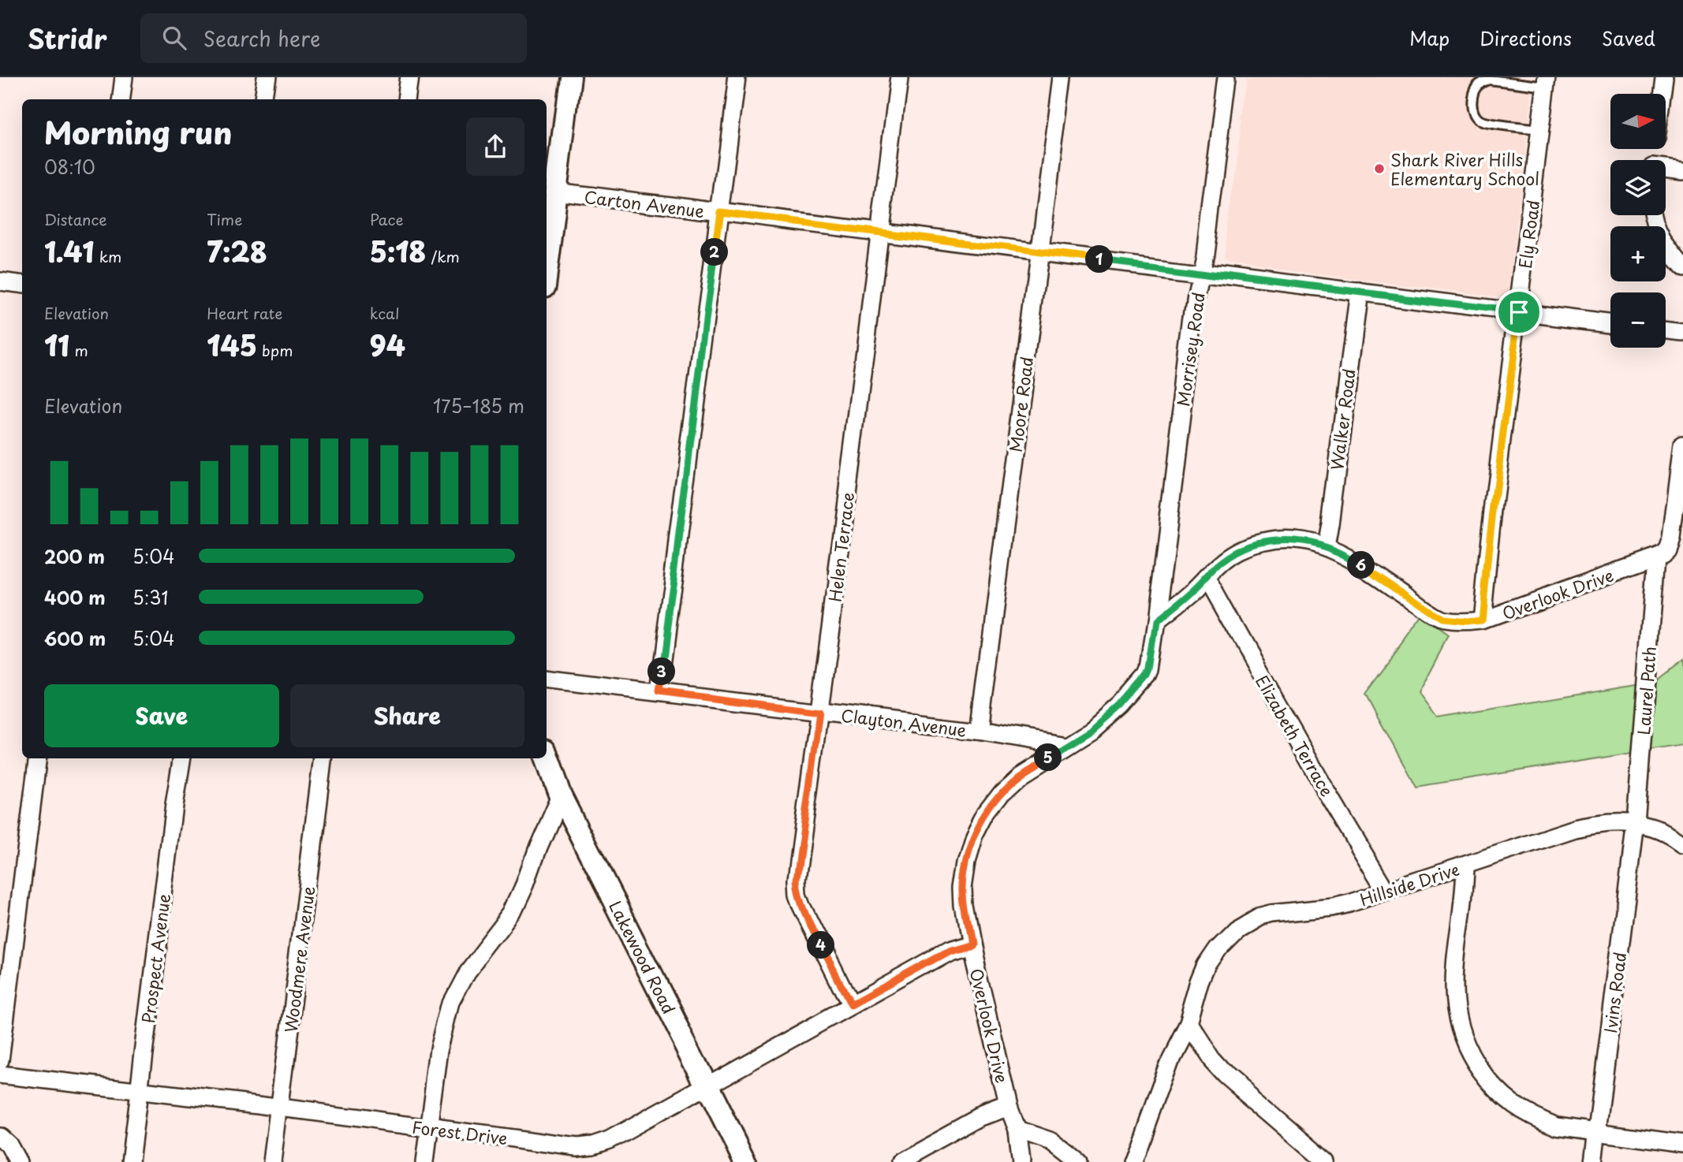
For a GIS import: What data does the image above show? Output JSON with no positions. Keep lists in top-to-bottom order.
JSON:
{
  "streets": {
    "street": [
      "Carton Avenue",
      "Ely Road",
      "Morrisey Road",
      "Moore Road",
      "Walker Road",
      "Helen Terrace",
      "Overlook Drive",
      "Laurel Path",
      "Clayton Avenue",
      "Elizabeth Terrace",
      "Hillside Drive",
      "Lakewood Road",
      "Prospect Avenue",
      "Woodmere Avenue",
      "Ivins Road",
      "Forest Drive"
    ]
  },
  "crossings": [
    ["Carton Avenue", "Ely Road"],
    ["Carton Avenue", "Morrisey Road"],
    ["Carton Avenue", "Moore Road"],
    ["Carton Avenue", "Walker Road"],
    ["Carton Avenue", "Helen Terrace"],
    ["Ely Road", "Overlook Drive"],
    ["Morrisey Road", "Overlook Drive"],
    ["Moore Road", "Clayton Avenue"],
    ["Walker Road", "Overlook Drive"],
    ["Helen Terrace", "Clayton Avenue"],
    ["Helen Terrace", "Forest Drive"],
    ["Overlook Drive", "Laurel Path"],
    ["Overlook Drive", "Clayton Avenue"],
    ["Overlook Drive", "Elizabeth Terrace"],
    ["Overlook Drive", "Forest Drive"],
    ["Laurel Path", "Hillside Drive"],
    ["Laurel Path", "Ivins Road"],
    ["Elizabeth Terrace", "Hillside Drive"],
    ["Hillside Drive", "Ivins Road"],
    ["Lakewood Road", "Forest Drive"],
    ["Prospect Avenue", "Forest Drive"],
    ["Woodmere Avenue", "Forest Drive"]
  ],
  "places": ["Shark River Hills Elementary School"],
  "north": "right",
  "page": {
    "header": "Stridr",
    "search": "Search here",
    "nav": ["Map", "Directions", "Saved"],
    "map_buttons": ["+", "−"],
    "heading": ["Morning run", "08:10"],
    "stats": [
      ["Distance", "1.41 km"],
      ["Time", "7:28"],
      ["Pace", "5:18 /km"],
      ["Elevation", "11 m"],
      ["Heart rate", "145 bpm"],
      ["kcal", "94"]
    ],
    "pins": [
      "2",
      "1",
      "6",
      "3",
      "5",
      "4"
    ],
    "chart": ["Elevation", "175–185 m"],
    "list": [
      {
        "name": "200 m",
        "note": "5:04"
      },
      {
        "name": "400 m",
        "note": "5:31"
      },
      {
        "name": "600 m",
        "note": "5:04"
      }
    ],
    "buttons": ["Save", "Share"]
  }
}
